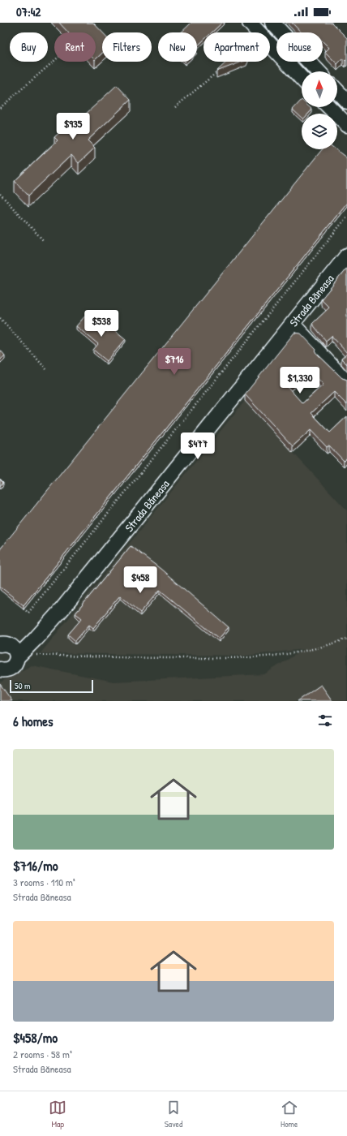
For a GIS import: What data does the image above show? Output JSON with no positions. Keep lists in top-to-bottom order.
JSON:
{
  "streets": {
    "street": ["Strada Băneasa"]
  },
  "scale_bar": "50 m",
  "north": "top",
  "page": {
    "status": "07:42",
    "chip": [
      "Buy",
      "Rent",
      "Filters",
      "New",
      "Apartment",
      "House"
    ],
    "price": [
      "$935",
      "$538",
      "$716",
      "$1,330",
      "$477",
      "$458"
    ],
    "scale": "50 m",
    "heading": "6 homes",
    "list": [
      {
        "name": "$716/mo",
        "note": "3 rooms · 110 m² · Strada Băneasa"
      },
      {
        "name": "$458/mo",
        "note": "2 rooms · 58 m² · Strada Băneasa"
      }
    ],
    "tabs": ["Map", "Saved", "Home"]
  }
}
